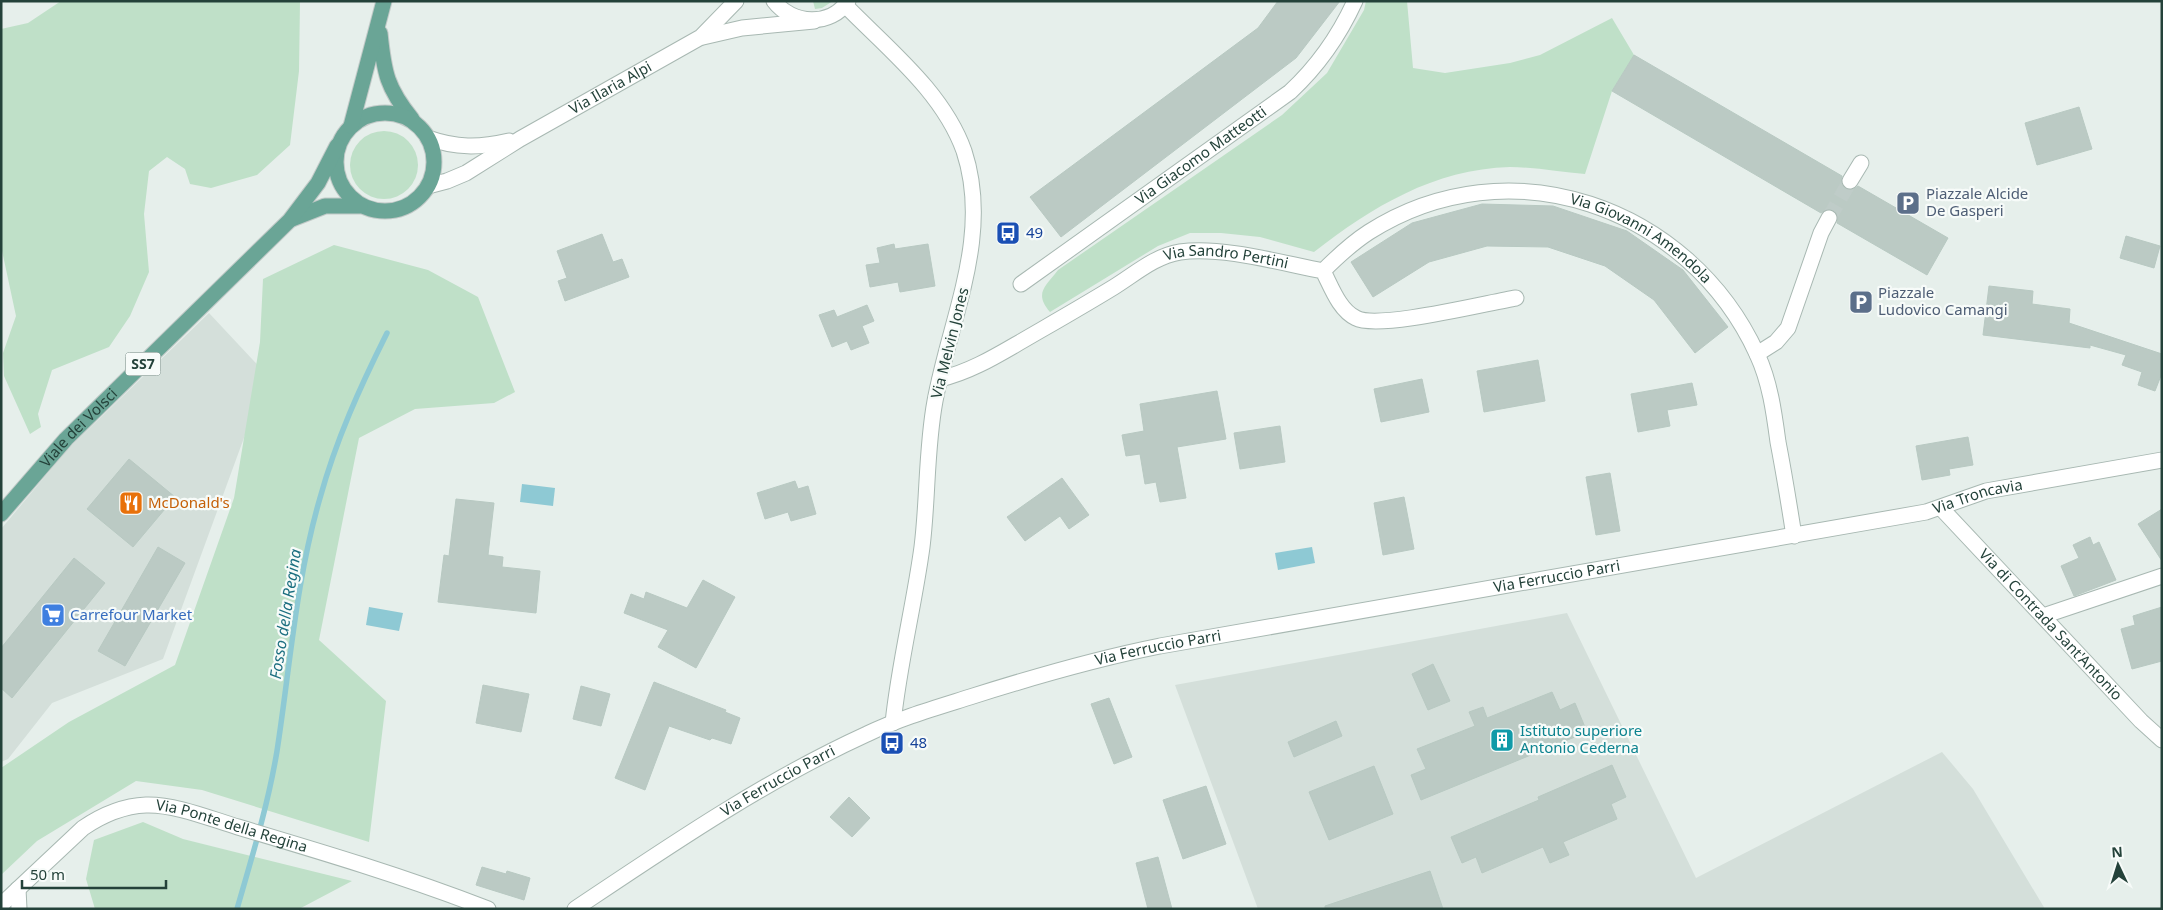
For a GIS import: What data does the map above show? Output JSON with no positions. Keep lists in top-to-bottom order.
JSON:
{
  "streets": {
    "main road": ["SS7", "Viale dei Volsci"],
    "street": [
      "Via Ilaria Alpi",
      "Via Giacomo Matteotti",
      "Via Giovanni Amendola",
      "Via Sandro Pertini",
      "Via Melvin Jones",
      "Via Troncavia",
      "Via Ferruccio Parri",
      "Via di Contrada Sant'Antonio",
      "Via Ponte della Regina"
    ]
  },
  "crossings": [
    ["Via Ilaria Alpi", "Via Melvin Jones"],
    ["Via Ilaria Alpi", "Viale dei Volsci"],
    ["Via Giovanni Amendola", "Via Sandro Pertini"],
    ["Via Giovanni Amendola", "Via Troncavia"],
    ["Via Giovanni Amendola", "Via Ferruccio Parri"],
    ["Via Sandro Pertini", "Via Melvin Jones"],
    ["Via Melvin Jones", "Via Ferruccio Parri"],
    ["Via Troncavia", "Via Ferruccio Parri"],
    ["Via Troncavia", "Via di Contrada Sant'Antonio"]
  ],
  "water": ["Fosso della Regina"],
  "places": {
    "parking": ["Piazzale Alcide De Gasperi", "Piazzale Ludovico Camangi"],
    "bus stop": ["49", "48"],
    "restaurant": ["McDonald's"],
    "supermarket": ["Carrefour Market"],
    "building": ["Istituto superiore Antonio Cederna"]
  },
  "scale_bar": "50 m",
  "north": "top"
}
